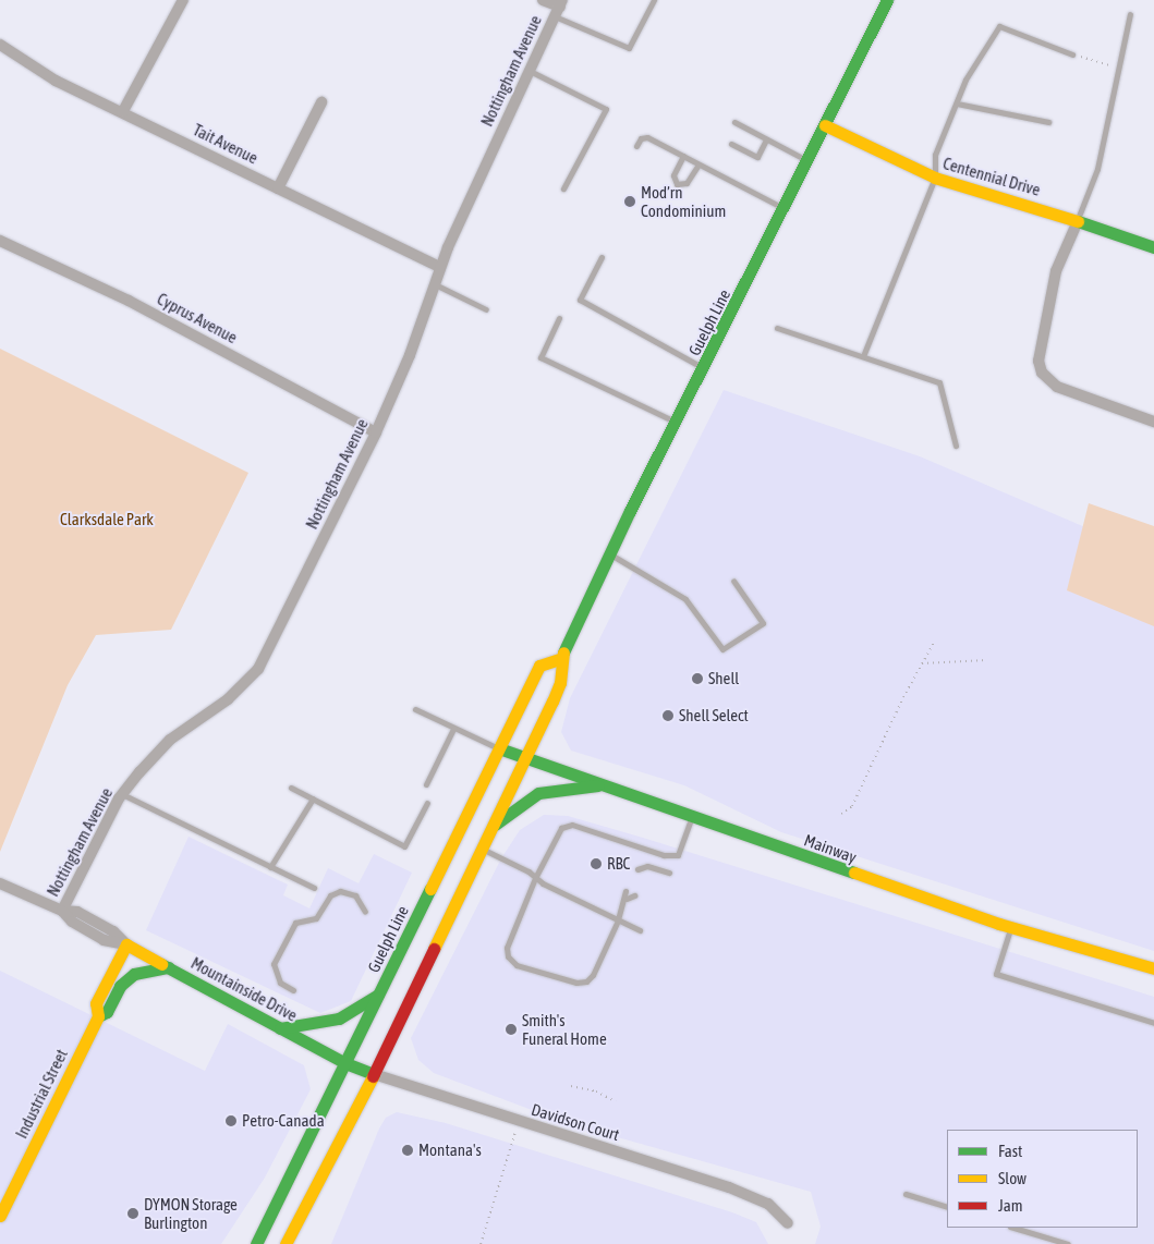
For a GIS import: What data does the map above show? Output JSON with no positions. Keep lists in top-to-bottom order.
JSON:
{
  "streets": {
    "main road": [
      "Centennial Drive",
      "Guelph Line",
      "Mainway",
      "Mountainside Drive",
      "Industrial Street",
      "Davidson Court"
    ],
    "street": ["Nottingham Avenue", "Tait Avenue", "Cyprus Avenue"]
  },
  "crossings": [
    ["Nottingham Avenue", "Tait Avenue"],
    ["Nottingham Avenue", "Cyprus Avenue"],
    ["Nottingham Avenue", "Mountainside Drive"],
    ["Centennial Drive", "Guelph Line"],
    ["Guelph Line", "Mainway"],
    ["Guelph Line", "Mountainside Drive"],
    ["Guelph Line", "Davidson Court"],
    ["Mountainside Drive", "Industrial Street"],
    ["Mountainside Drive", "Davidson Court"]
  ],
  "parks": ["Clarksdale Park"],
  "places": [
    "Mod’rn Condominium",
    "Shell",
    "Shell Select",
    "RBC",
    "Smith's Funeral Home",
    "Petro-Canada",
    "Montana's",
    "DYMON Storage Burlington"
  ],
  "legend": ["Fast", "Slow", "Jam"]
}
